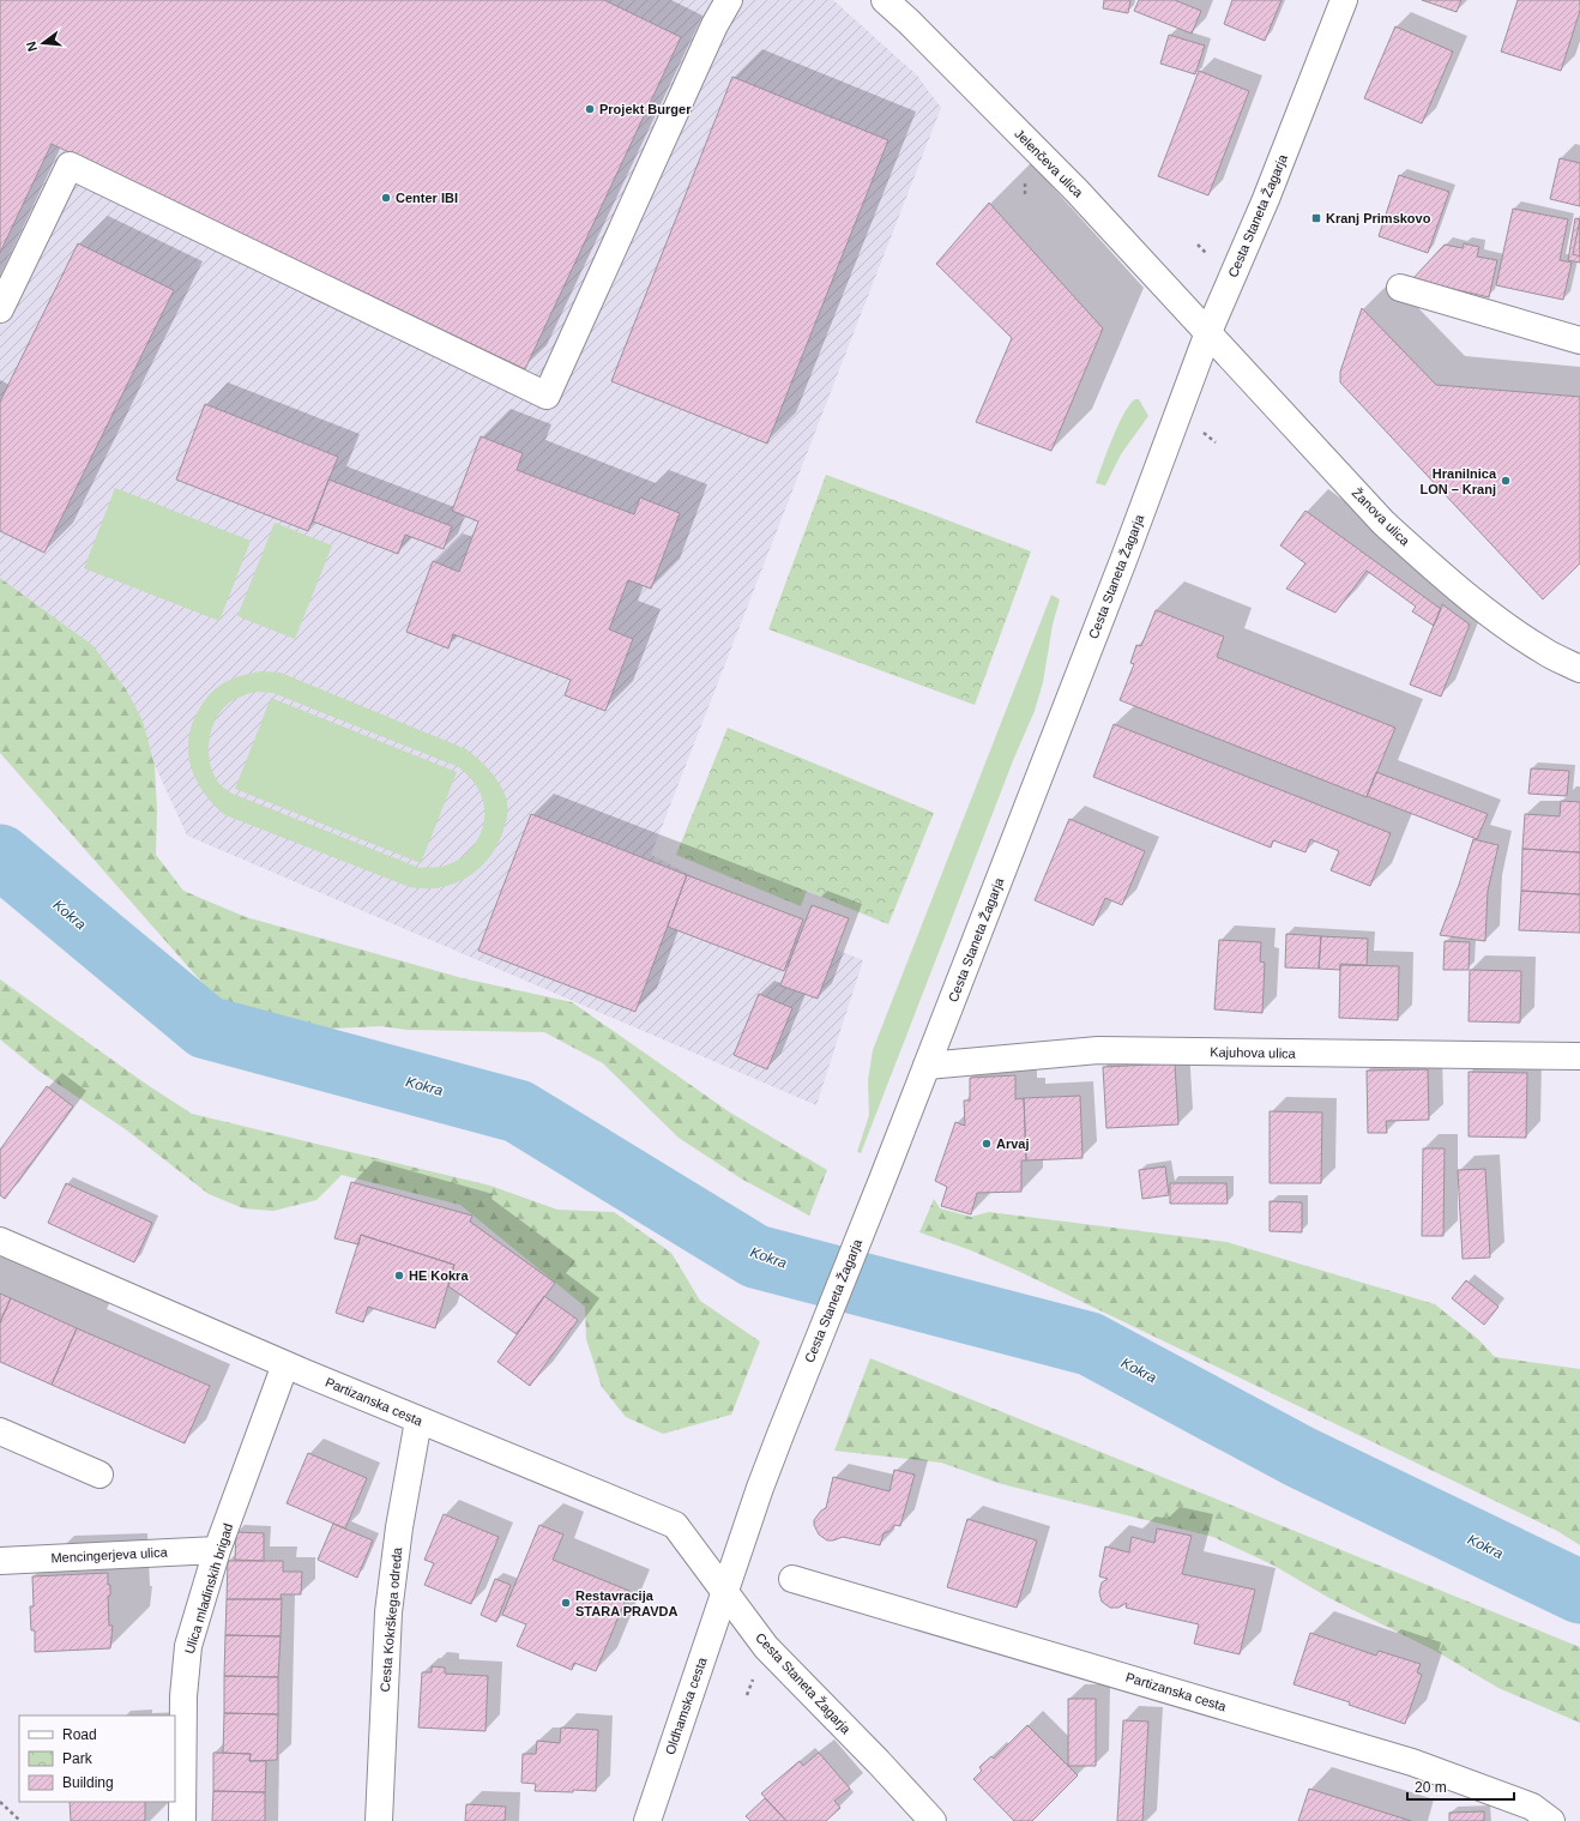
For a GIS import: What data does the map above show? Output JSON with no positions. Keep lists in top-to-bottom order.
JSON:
{
  "streets": {
    "street": [
      "Jelenčeva ulica",
      "Cesta Staneta Žagarja",
      "Žanova ulica",
      "Kajuhova ulica",
      "Partizanska cesta",
      "Mencingerjeva ulica",
      "Ulica mladinskih brigad",
      "Cesta Kokrškega odreda",
      "Oldhamska cesta"
    ]
  },
  "crossings": [
    ["Jelenčeva ulica", "Cesta Staneta Žagarja"],
    ["Jelenčeva ulica", "Žanova ulica"],
    ["Cesta Staneta Žagarja", "Žanova ulica"],
    ["Cesta Staneta Žagarja", "Kajuhova ulica"],
    ["Cesta Staneta Žagarja", "Partizanska cesta"],
    ["Cesta Staneta Žagarja", "Oldhamska cesta"],
    ["Partizanska cesta", "Ulica mladinskih brigad"],
    ["Partizanska cesta", "Cesta Kokrškega odreda"],
    ["Partizanska cesta", "Oldhamska cesta"],
    ["Mencingerjeva ulica", "Ulica mladinskih brigad"]
  ],
  "water": ["Kokra"],
  "places": {
    "other": [
      "Projekt Burger",
      "Center IBI",
      "Hranilnica LON – Kranj",
      "Arvaj",
      "HE Kokra",
      "Restavracija STARA PRAVDA"
    ],
    "transit": ["Kranj Primskovo"]
  },
  "legend": ["Road", "Park", "Building"],
  "scale_bar": "20 m",
  "north": "left"
}
